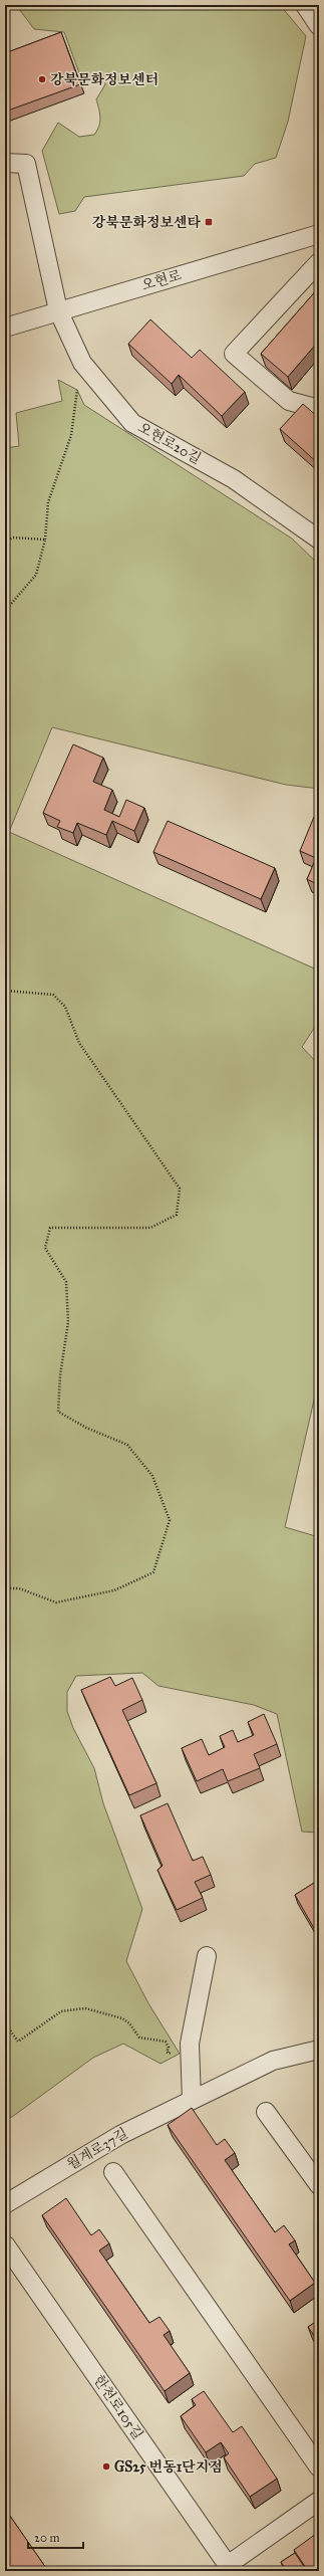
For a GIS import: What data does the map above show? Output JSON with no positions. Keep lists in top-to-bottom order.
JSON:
{
  "streets": {
    "street": [
      "오현로",
      "오현로20길",
      "월계로37길",
      "한천로105길"
    ]
  },
  "crossings": [
    ["오현로", "오현로20길"]
  ],
  "places": {
    "other": ["강북문화정보센터", "GS25 번동1단지점"],
    "transit": ["강북문화정보센타"]
  },
  "scale_bar": "20 m"
}
